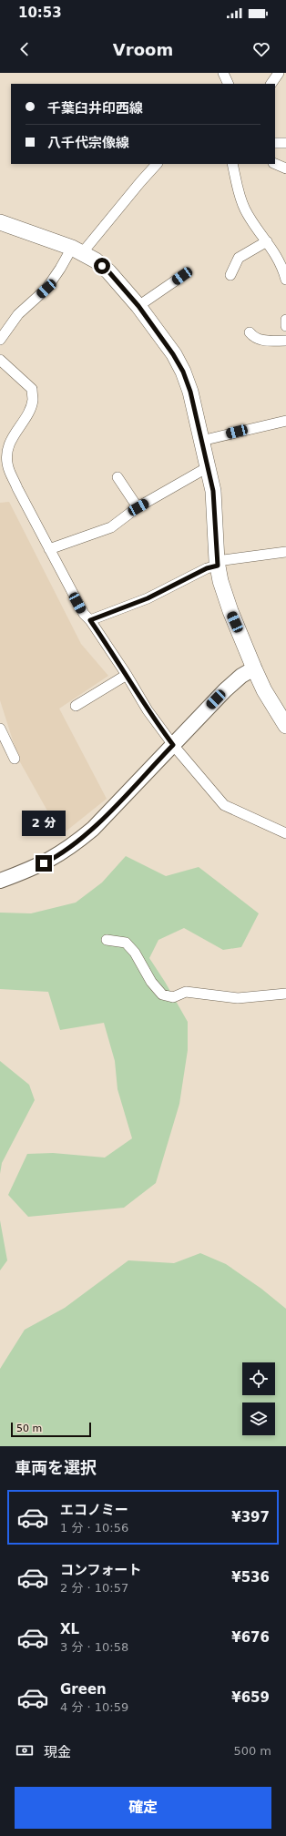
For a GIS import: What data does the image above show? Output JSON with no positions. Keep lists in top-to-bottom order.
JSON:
{
  "scale_bar": "50 m",
  "page": {
    "status": "10:53",
    "header": "Vroom",
    "banner": ["千葉臼井印西線", "八千代宗像線"],
    "bubble": "2 分",
    "scale": "50 m",
    "heading": "車両を選択",
    "list": [
      {
        "name": "エコノミー",
        "note": "1 分 · 10:56",
        "value": "¥397"
      },
      {
        "name": "コンフォート",
        "note": "2 分 · 10:57",
        "value": "¥536"
      },
      {
        "name": "XL",
        "note": "3 分 · 10:58",
        "value": "¥676"
      },
      {
        "name": "Green",
        "note": "4 分 · 10:59",
        "value": "¥659"
      }
    ],
    "pay": ["現金", "500 m"],
    "buttons": "確定"
  }
}
